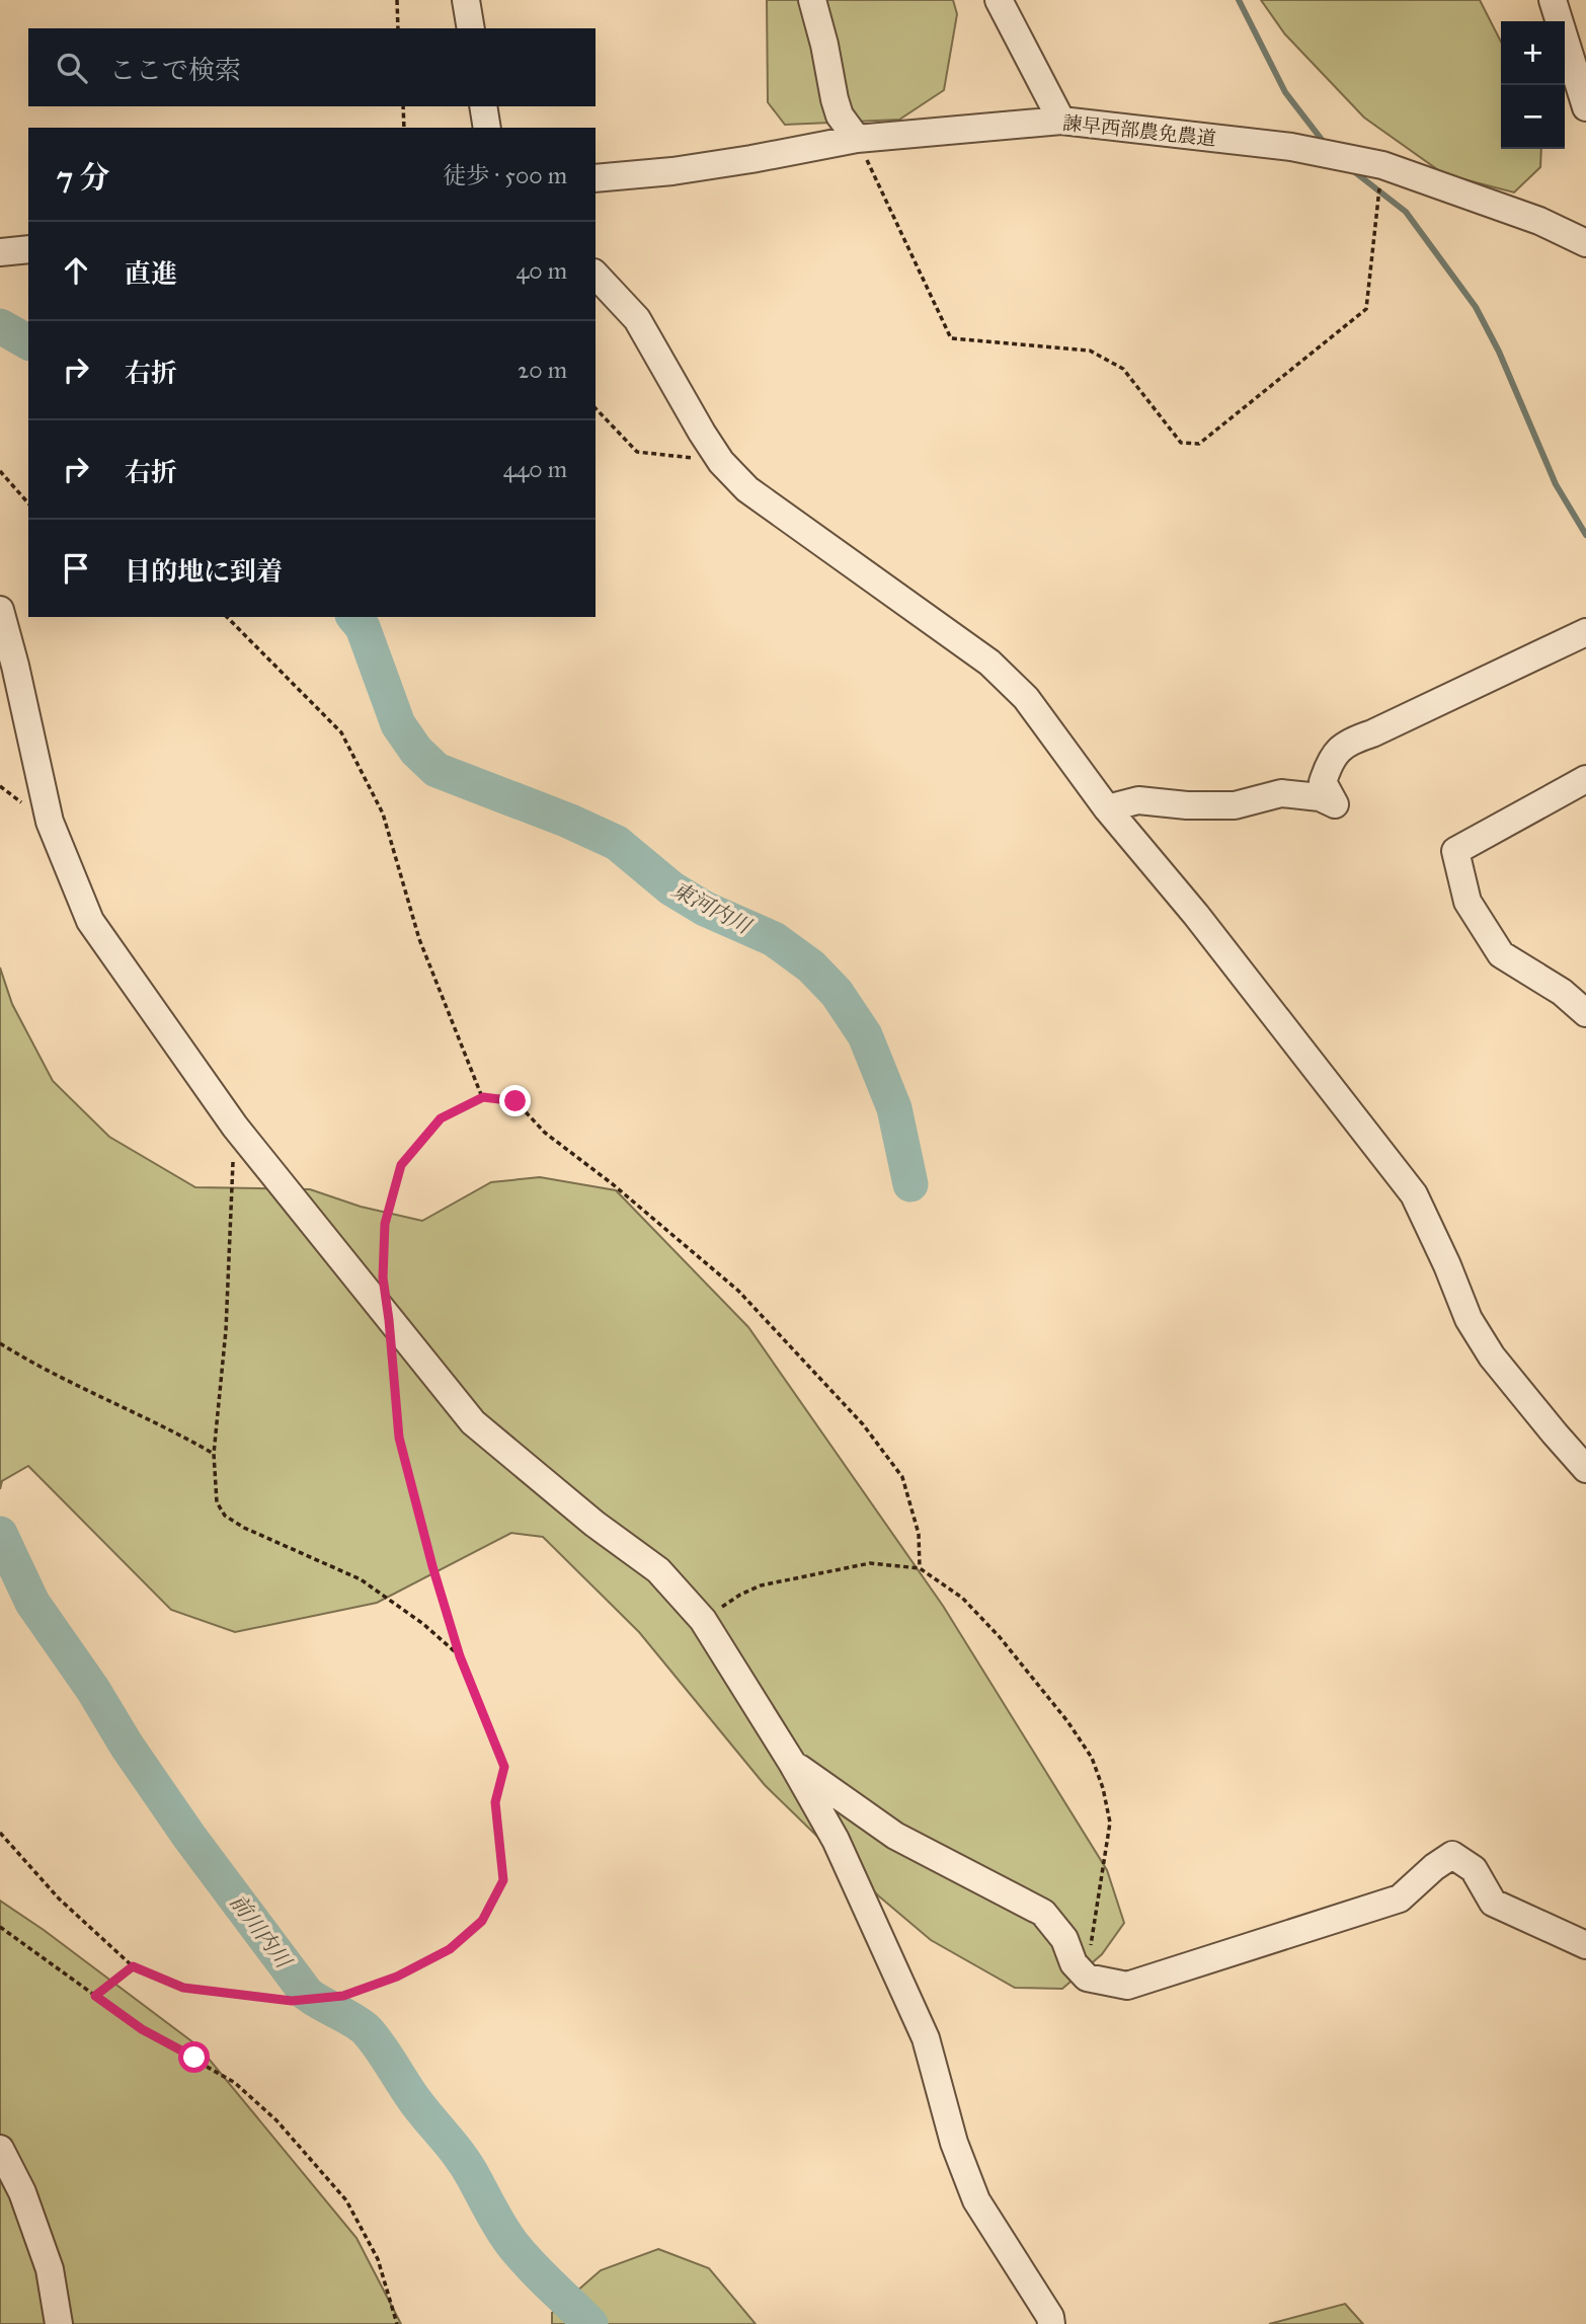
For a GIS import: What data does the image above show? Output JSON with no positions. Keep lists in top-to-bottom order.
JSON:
{
  "streets": {
    "street": ["諫早西部農免農道"]
  },
  "water": ["東河内川", "前川内川"],
  "page": {
    "map_buttons": ["+", "−"],
    "search": "ここで検索",
    "heading": ["7 分", "徒歩 · 500 m"],
    "list": [
      ["直進", "40 m"],
      ["右折", "20 m"],
      ["右折", "440 m"],
      "目的地に到着"
    ]
  }
}
